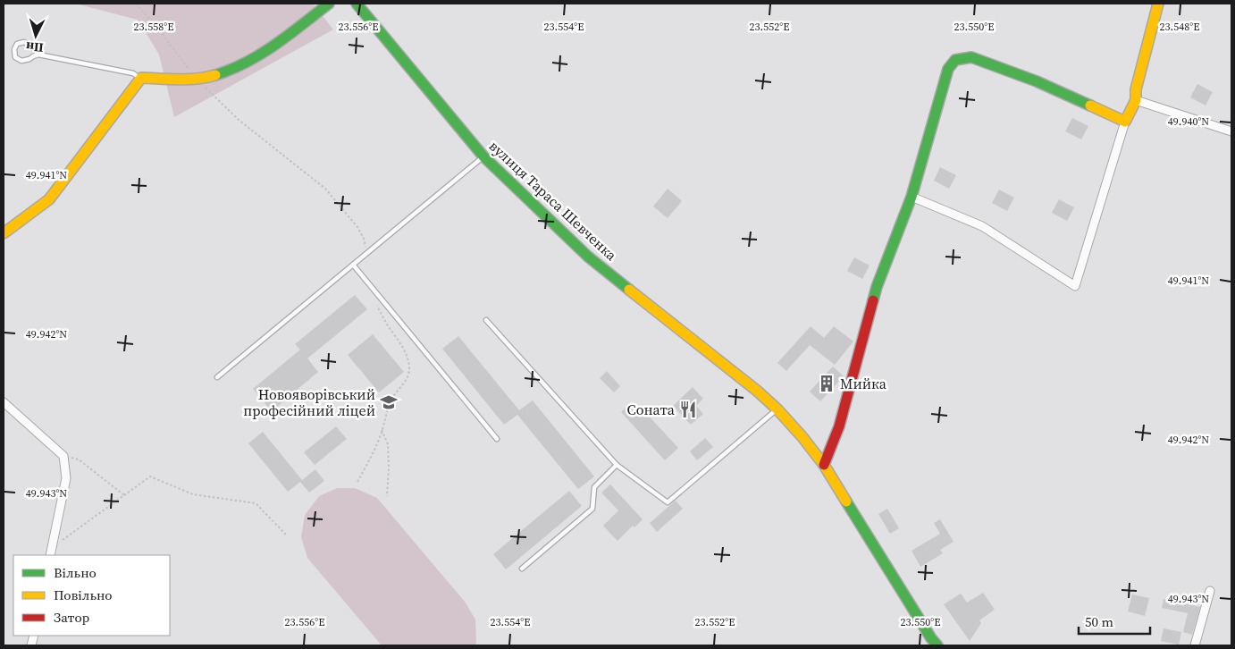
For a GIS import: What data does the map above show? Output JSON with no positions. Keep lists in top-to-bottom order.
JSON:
{
  "streets": {
    "street": ["вулиця Тараса Шевченка"]
  },
  "places": {
    "building": ["Мийка"],
    "school or university": ["Новояворівський професійний ліцей"],
    "restaurant": ["Соната"]
  },
  "legend": ["Вільно", "Повільно", "Затор"],
  "scale_bar": "50 m",
  "north": "bottom",
  "coordinates": [
    "23.558°E",
    "23.556°E",
    "23.554°E",
    "23.552°E",
    "23.550°E",
    "23.548°E",
    "49.940°N",
    "49.941°N",
    "49.942°N",
    "49.943°N"
  ]
}
